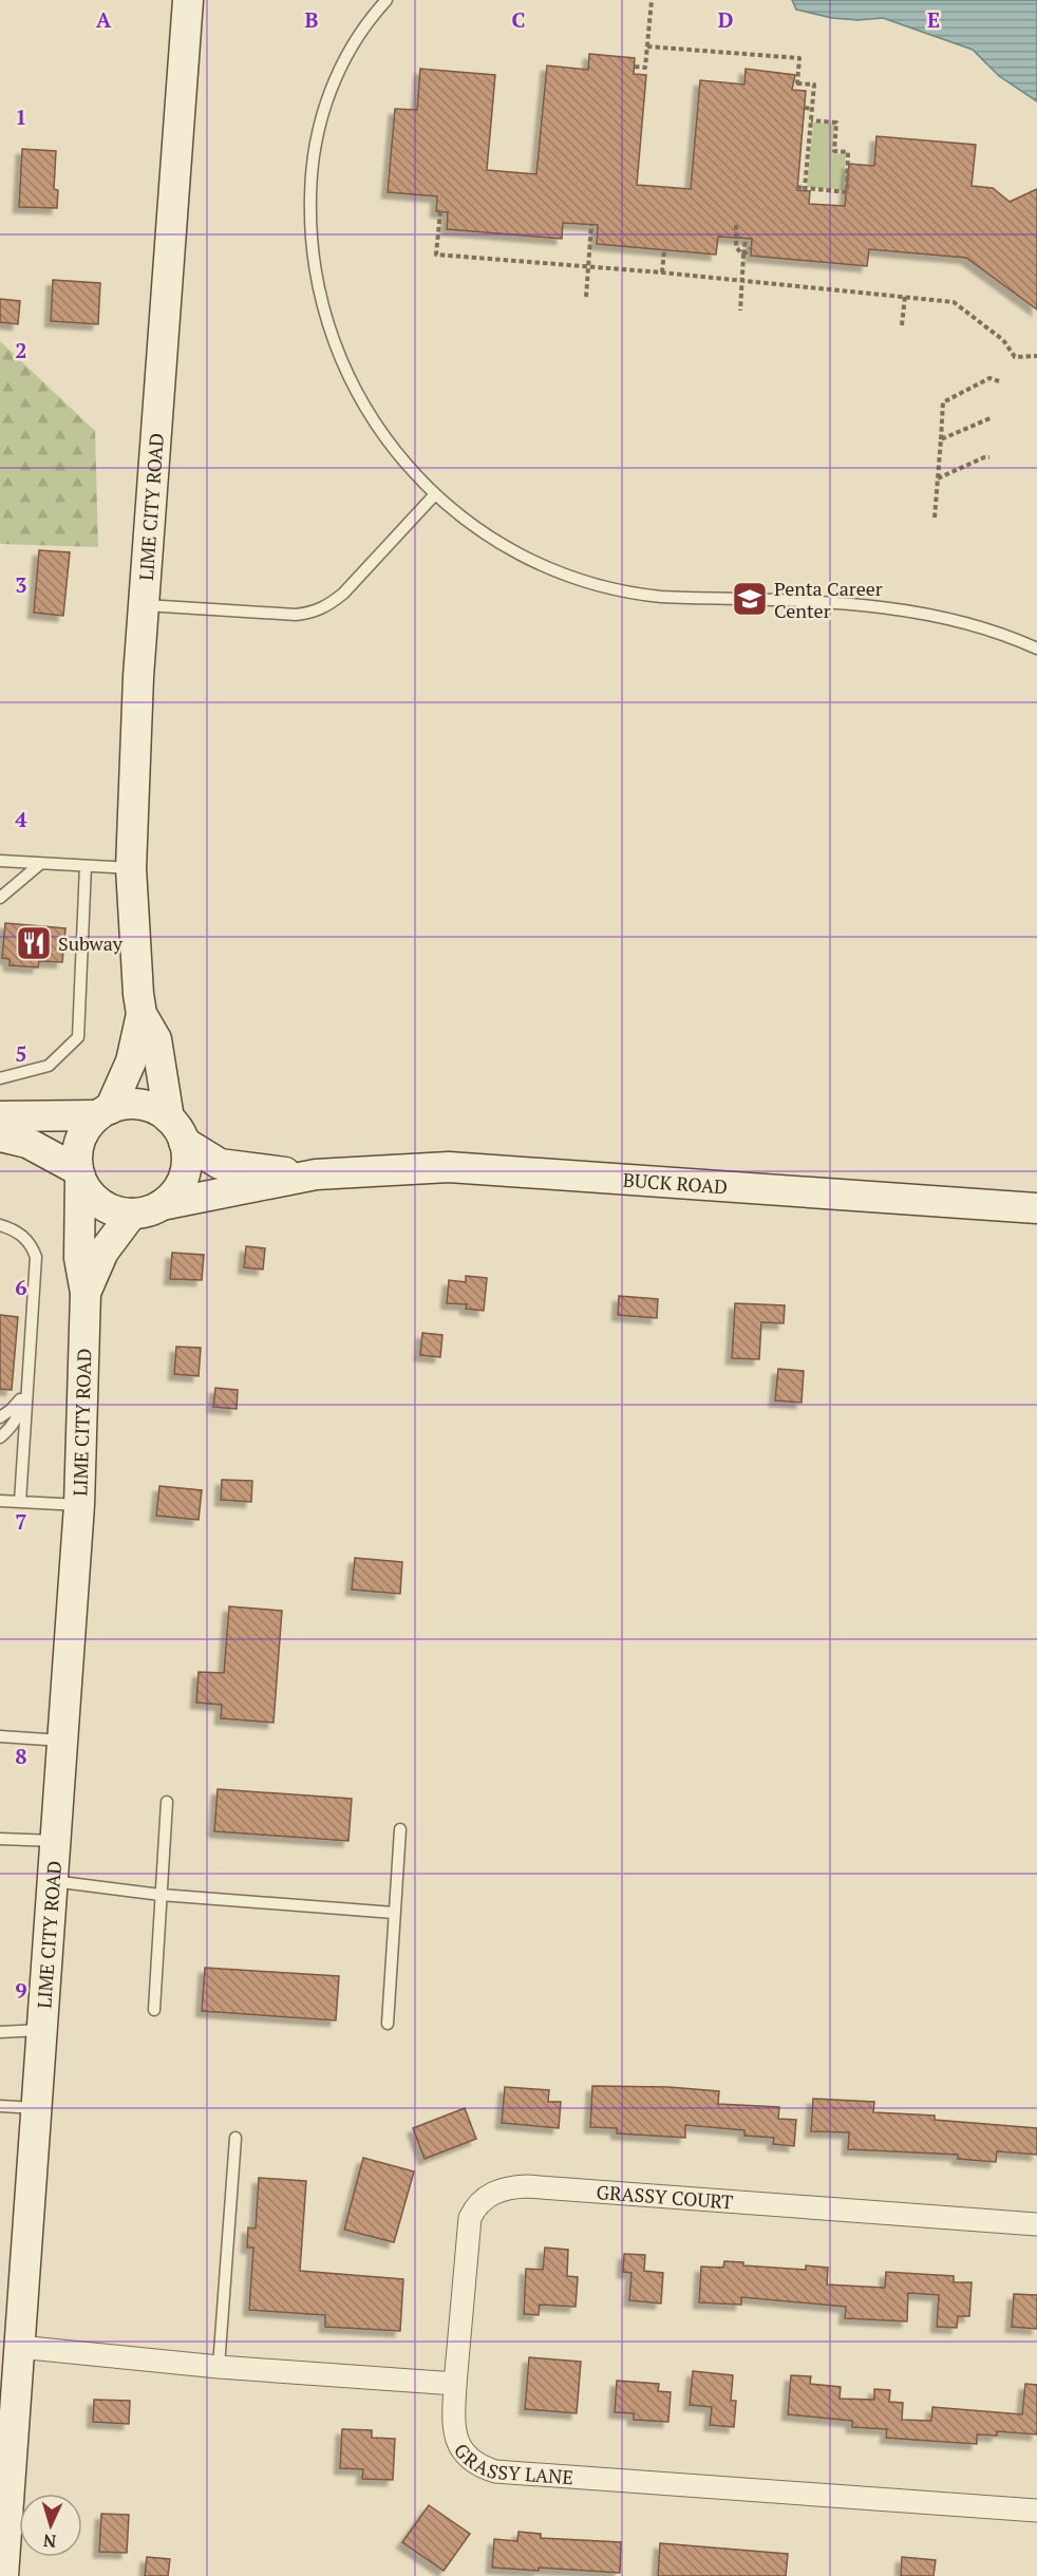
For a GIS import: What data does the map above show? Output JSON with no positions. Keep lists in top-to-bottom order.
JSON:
{
  "streets": {
    "street": [
      "LIME CITY ROAD",
      "BUCK ROAD",
      "GRASSY COURT",
      "GRASSY LANE"
    ]
  },
  "crossings": [
    ["LIME CITY ROAD", "BUCK ROAD"],
    ["GRASSY COURT", "GRASSY LANE"]
  ],
  "places": {
    "school or university": ["Penta Career Center"],
    "restaurant": ["Subway"]
  },
  "north": "bottom",
  "grid": {
    "columns": [
      "A",
      "B",
      "C",
      "D",
      "E"
    ],
    "rows": [
      "1",
      "2",
      "3",
      "4",
      "5",
      "6",
      "7",
      "8",
      "9"
    ]
  }
}
